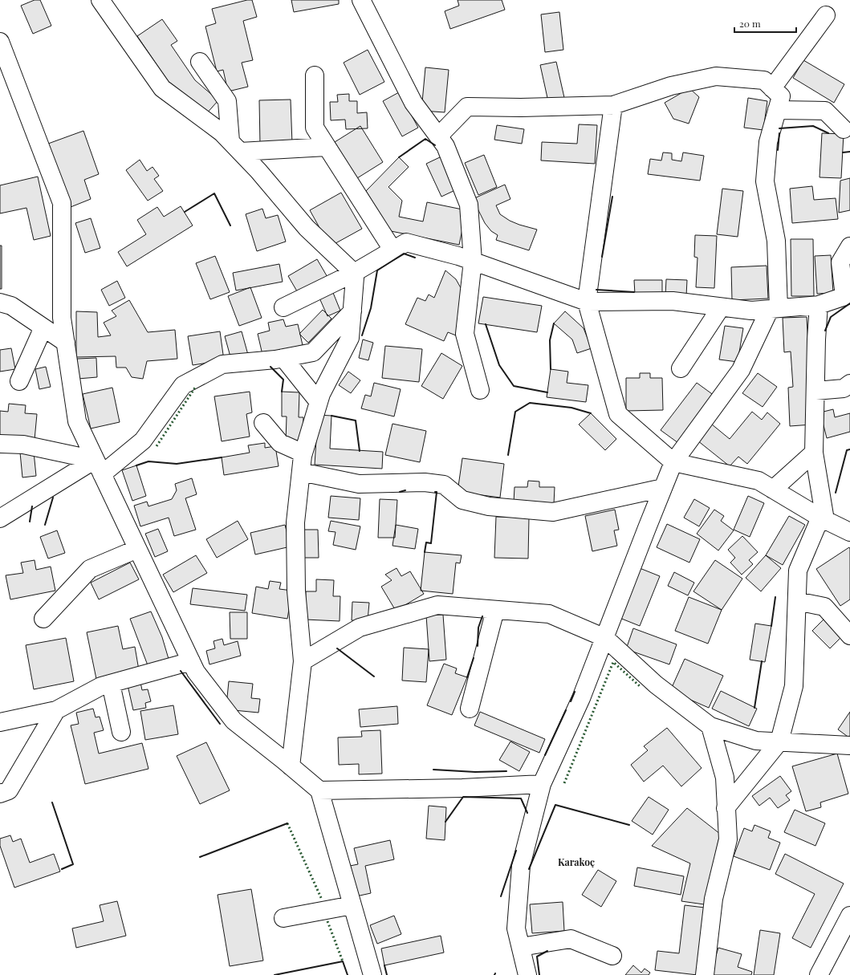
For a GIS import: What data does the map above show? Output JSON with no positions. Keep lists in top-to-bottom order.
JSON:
{
  "districts": ["Karakoç"],
  "scale_bar": "20 m"
}
